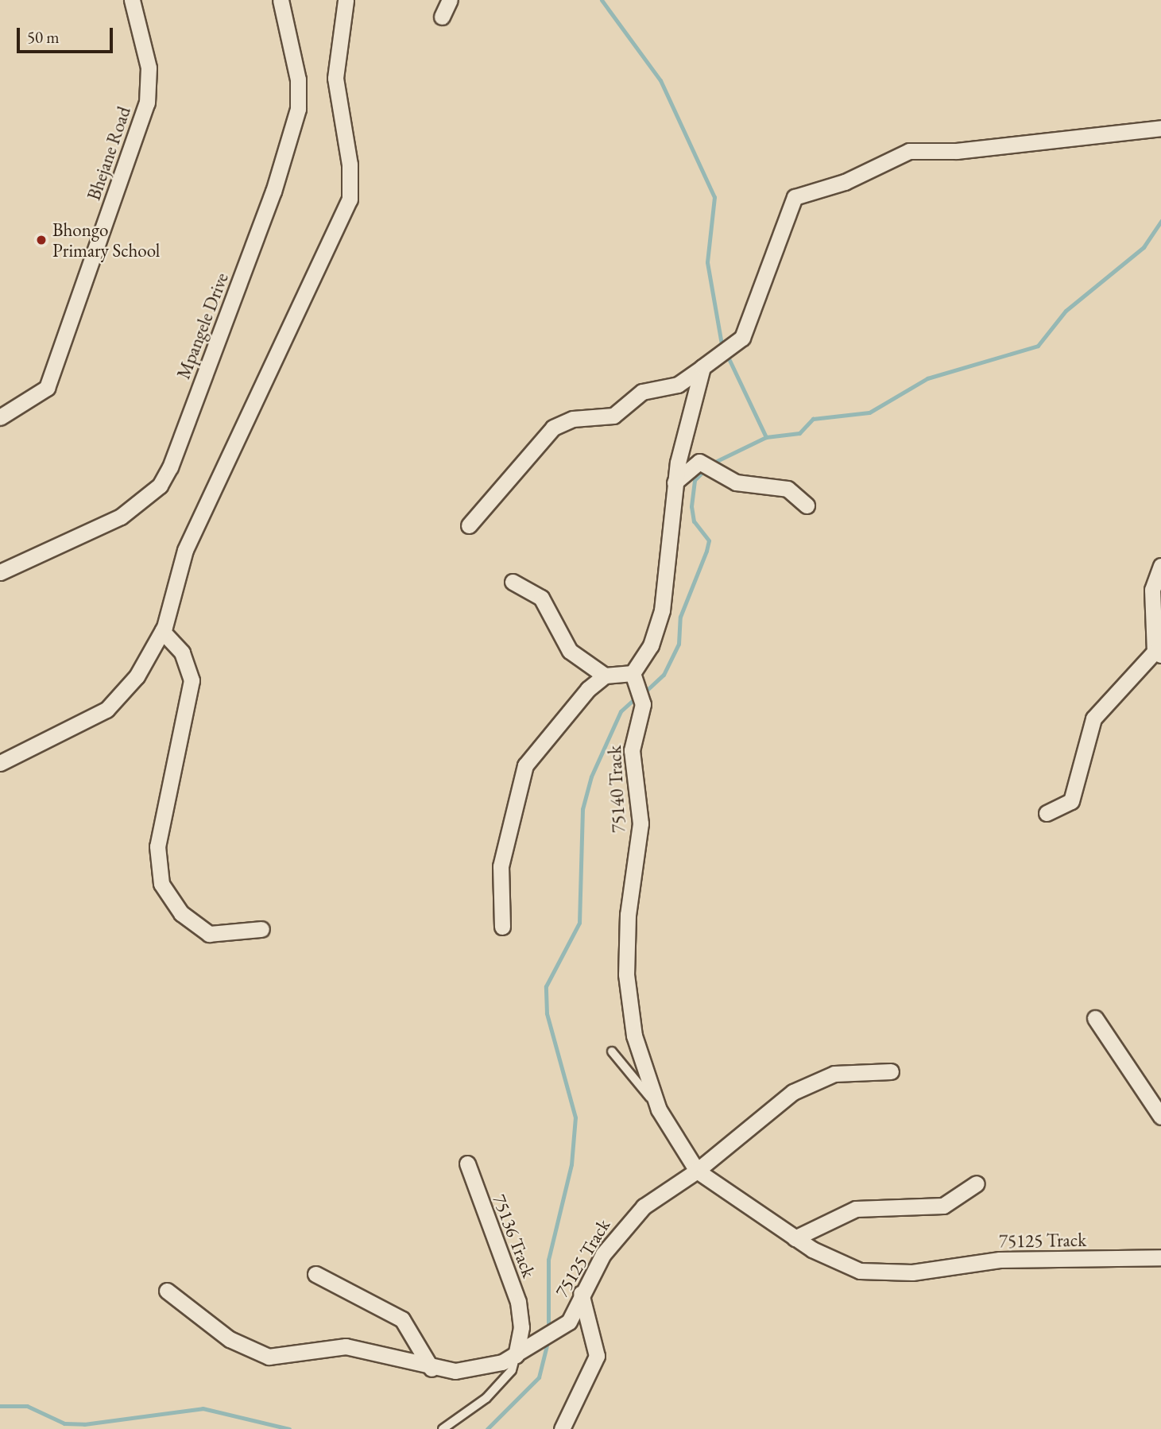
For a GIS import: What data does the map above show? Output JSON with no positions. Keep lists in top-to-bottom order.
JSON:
{
  "streets": {
    "street": [
      "Bhejane Road",
      "Mpangele Drive",
      "75140 Track",
      "75136 Track",
      "75125 Track"
    ]
  },
  "crossings": [
    ["75140 Track", "75125 Track"],
    ["75136 Track", "75125 Track"]
  ],
  "places": ["Bhongo Primary School"],
  "scale_bar": "50 m"
}
